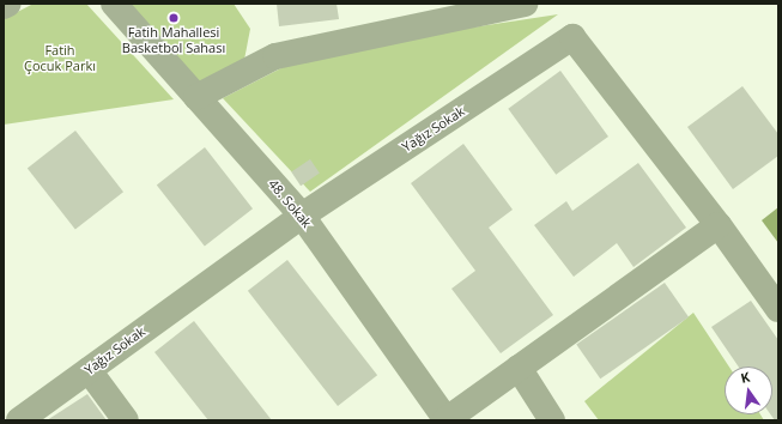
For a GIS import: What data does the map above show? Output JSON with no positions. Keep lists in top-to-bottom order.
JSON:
{
  "streets": {
    "street": ["Yağız Sokak", "48. Sokak"]
  },
  "crossings": [
    ["Yağız Sokak", "48. Sokak"]
  ],
  "parks": ["Fatih Çocuk Parkı"],
  "places": ["Fatih Mahallesi Basketbol Sahası"],
  "north": "top"
}
